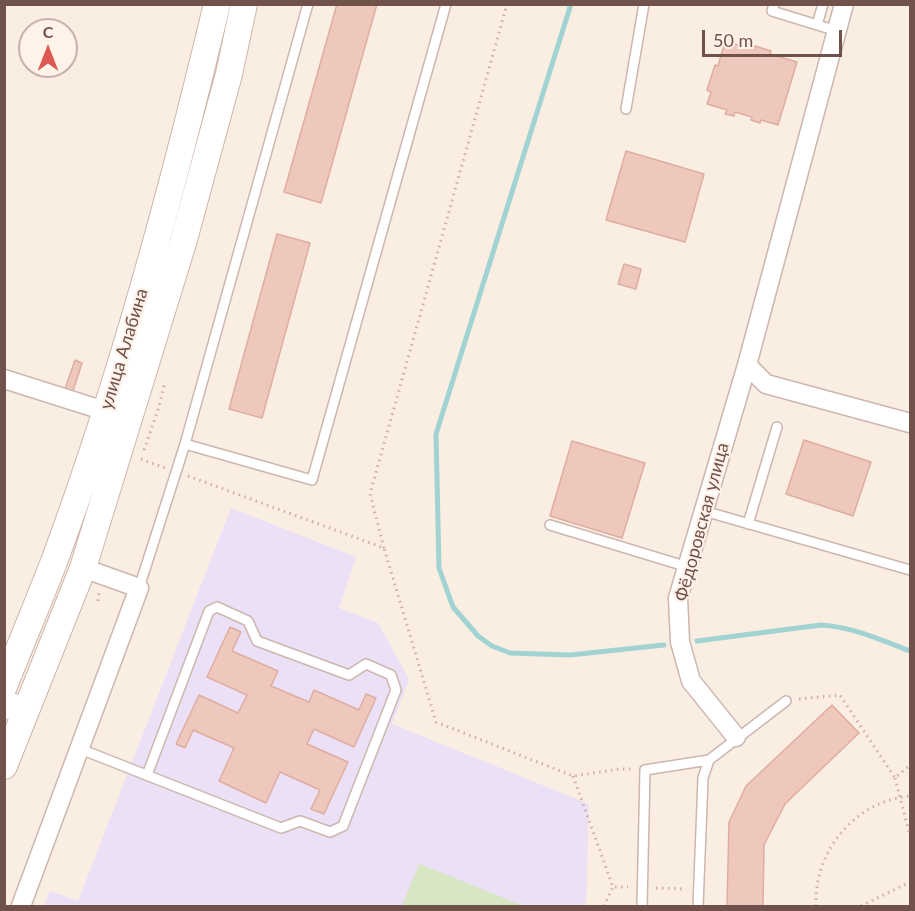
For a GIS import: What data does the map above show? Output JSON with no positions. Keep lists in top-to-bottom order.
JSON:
{
  "streets": {
    "street": ["улица Алабина", "Фёдоровская улица"]
  },
  "scale_bar": "50 m",
  "north": "top"
}
